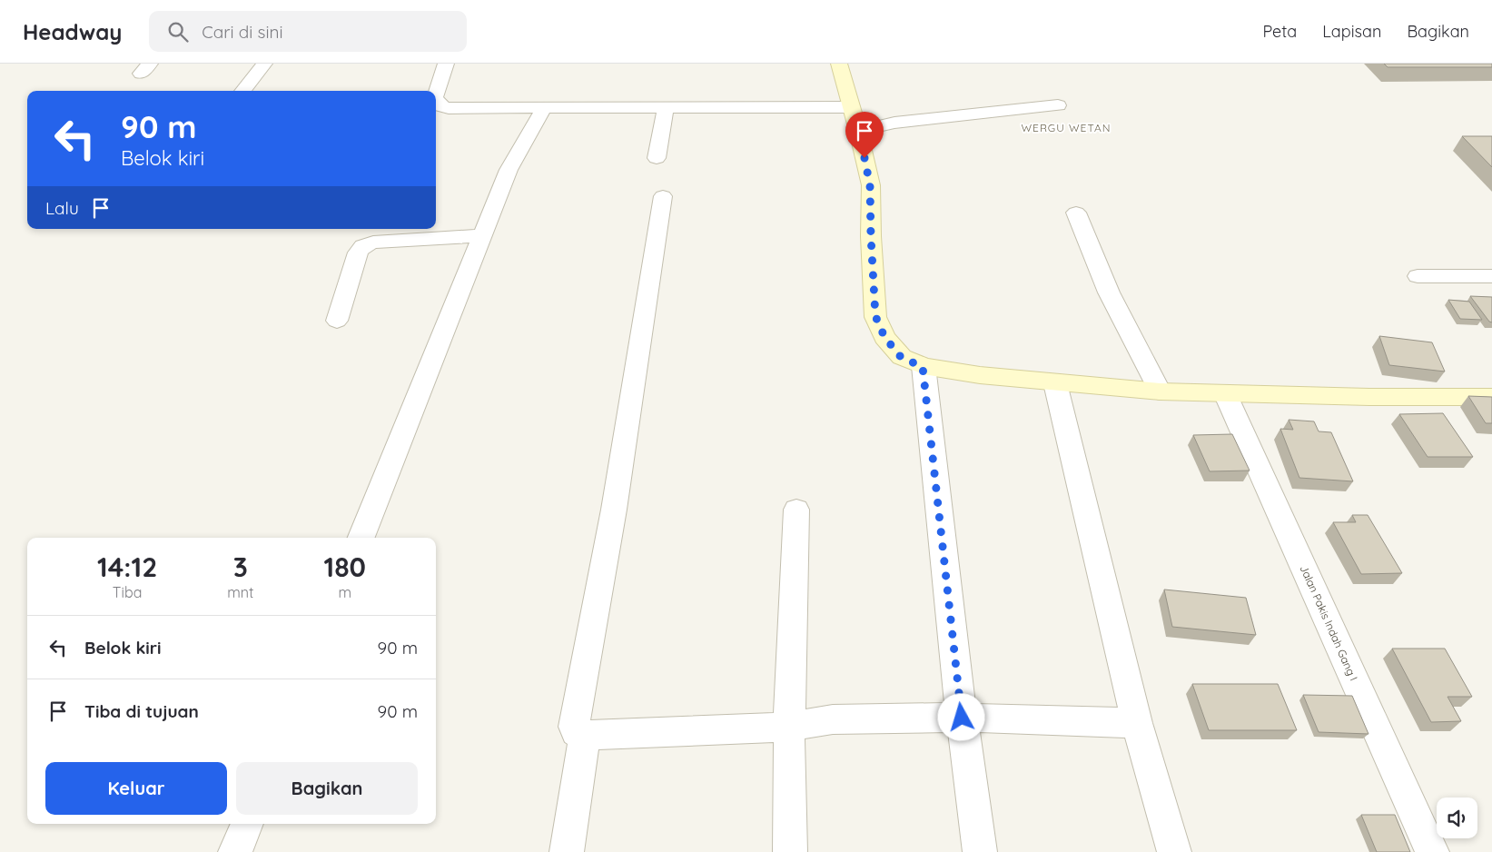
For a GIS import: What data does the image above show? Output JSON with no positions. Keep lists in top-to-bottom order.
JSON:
{
  "streets": {
    "street": ["Jalan Pakis Indah Gang I"]
  },
  "districts": ["WERGU WETAN"],
  "page": {
    "header": "Headway",
    "search": "Cari di sini",
    "nav": ["Peta", "Lapisan", "Bagikan"],
    "turn": ["90 m", "Belok kiri"],
    "then": "Lalu",
    "eta": [
      "14:12",
      "Tiba",
      "3",
      "mnt",
      "180",
      "m"
    ],
    "list": [
      {
        "name": "Belok kiri",
        "value": "90 m"
      },
      {
        "name": "Tiba di tujuan",
        "value": "90 m"
      }
    ],
    "buttons": ["Keluar", "Bagikan"]
  }
}
